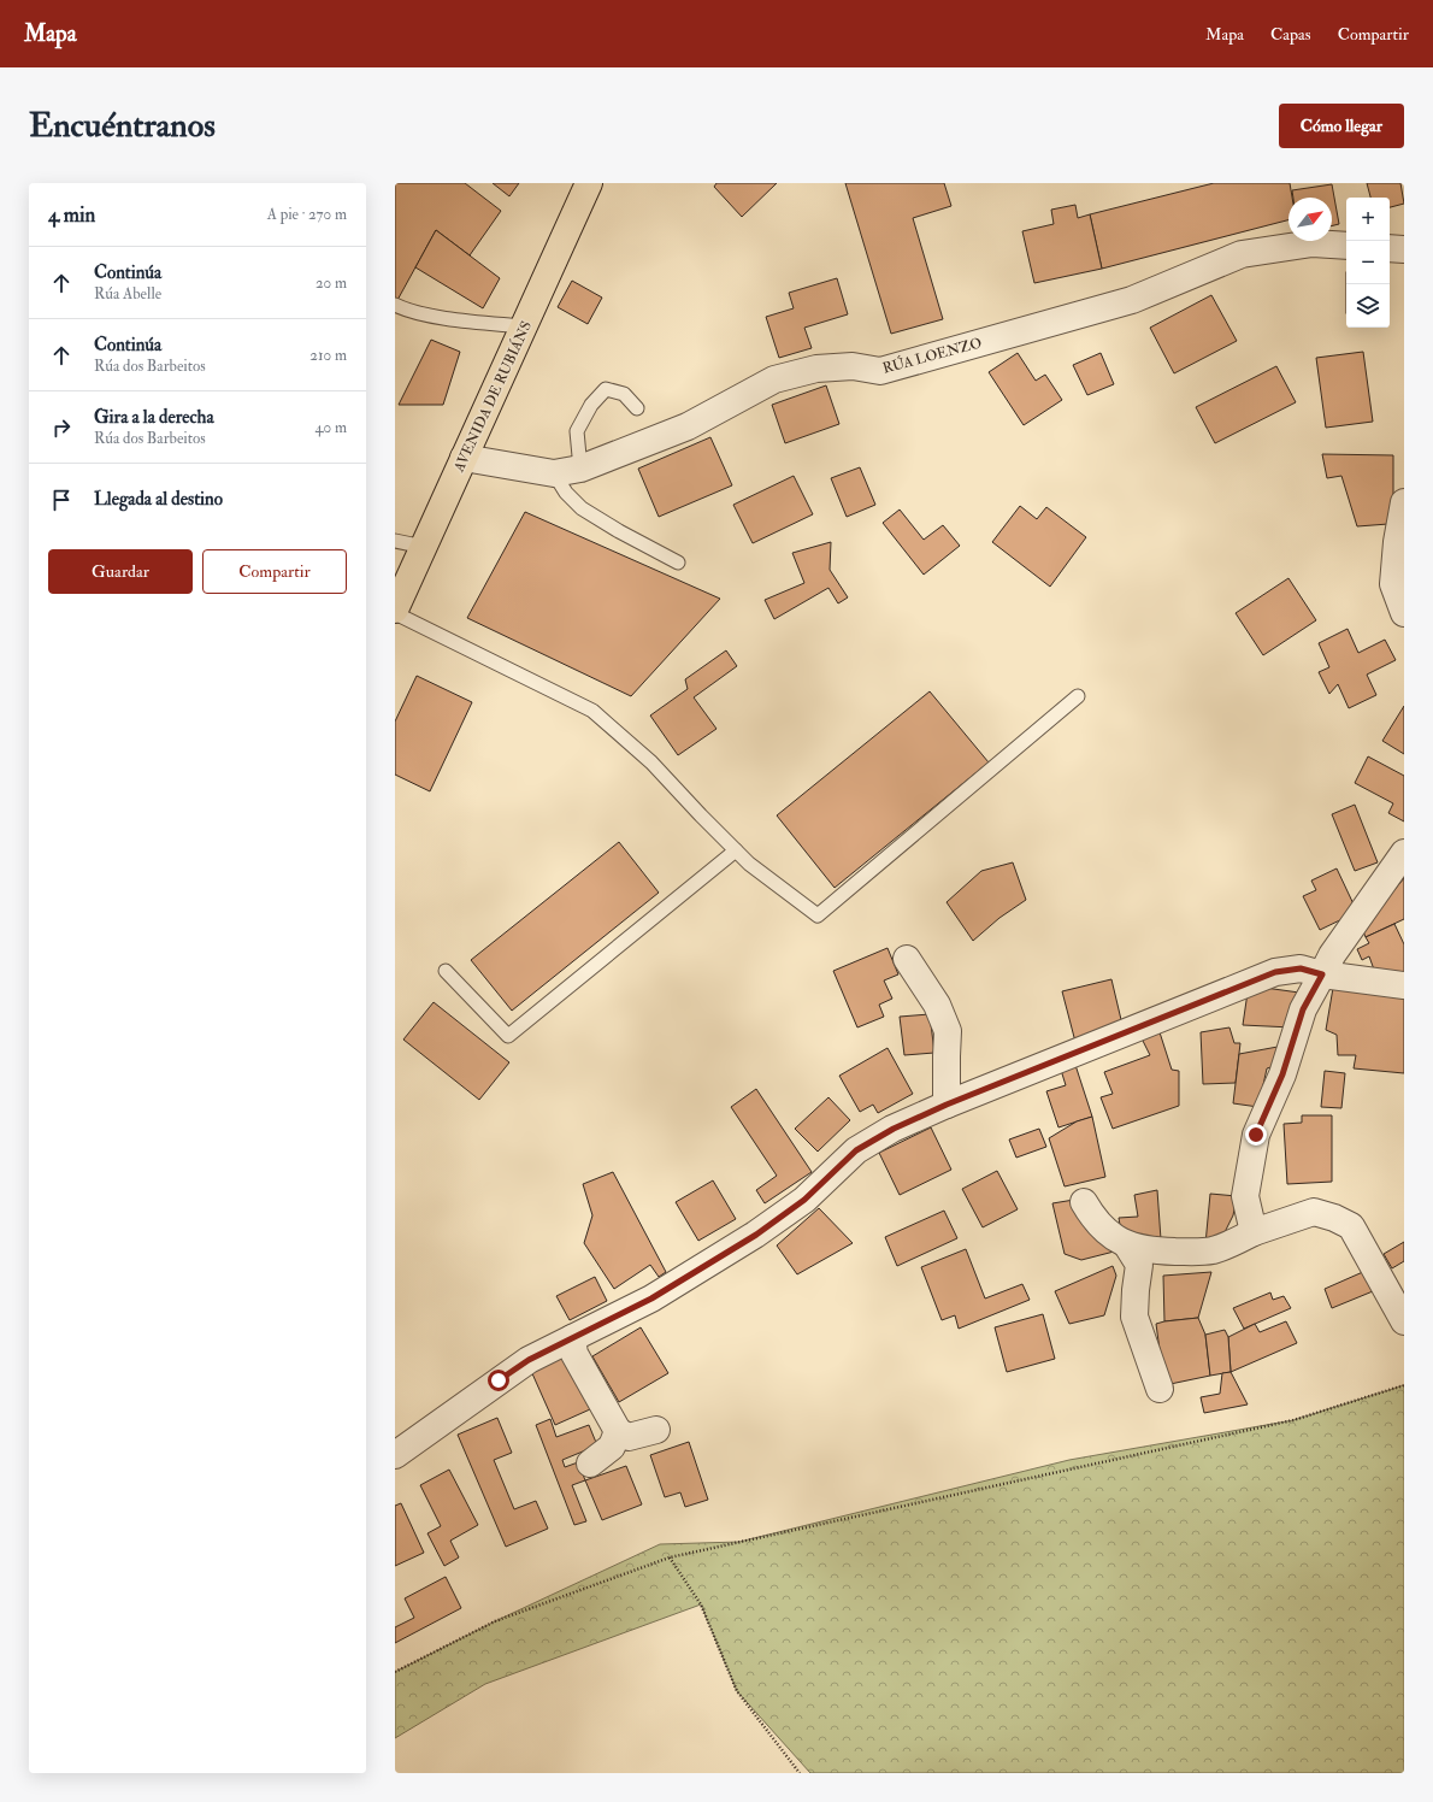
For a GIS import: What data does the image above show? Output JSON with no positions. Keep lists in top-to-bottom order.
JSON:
{
  "streets": {
    "main road": ["AVENIDA DE RUBIÁNS"],
    "street": ["RÚA LOENZO"]
  },
  "crossings": [
    ["RÚA LOENZO", "AVENIDA DE RUBIÁNS"]
  ],
  "north": "top right",
  "page": {
    "header": "Mapa",
    "nav": ["Mapa", "Capas", "Compartir"],
    "buttons": [
      "Cómo llegar",
      ["Guardar", "Compartir"]
    ],
    "title": "Encuéntranos",
    "heading": ["4 min", "A pie · 270 m"],
    "map_buttons": ["+", "−"],
    "list": [
      ["Continúa", "Rúa Abelle", "20 m"],
      ["Continúa", "Rúa dos Barbeitos", "210 m"],
      ["Gira a la derecha", "Rúa dos Barbeitos", "40 m"],
      "Llegada al destino"
    ]
  }
}
